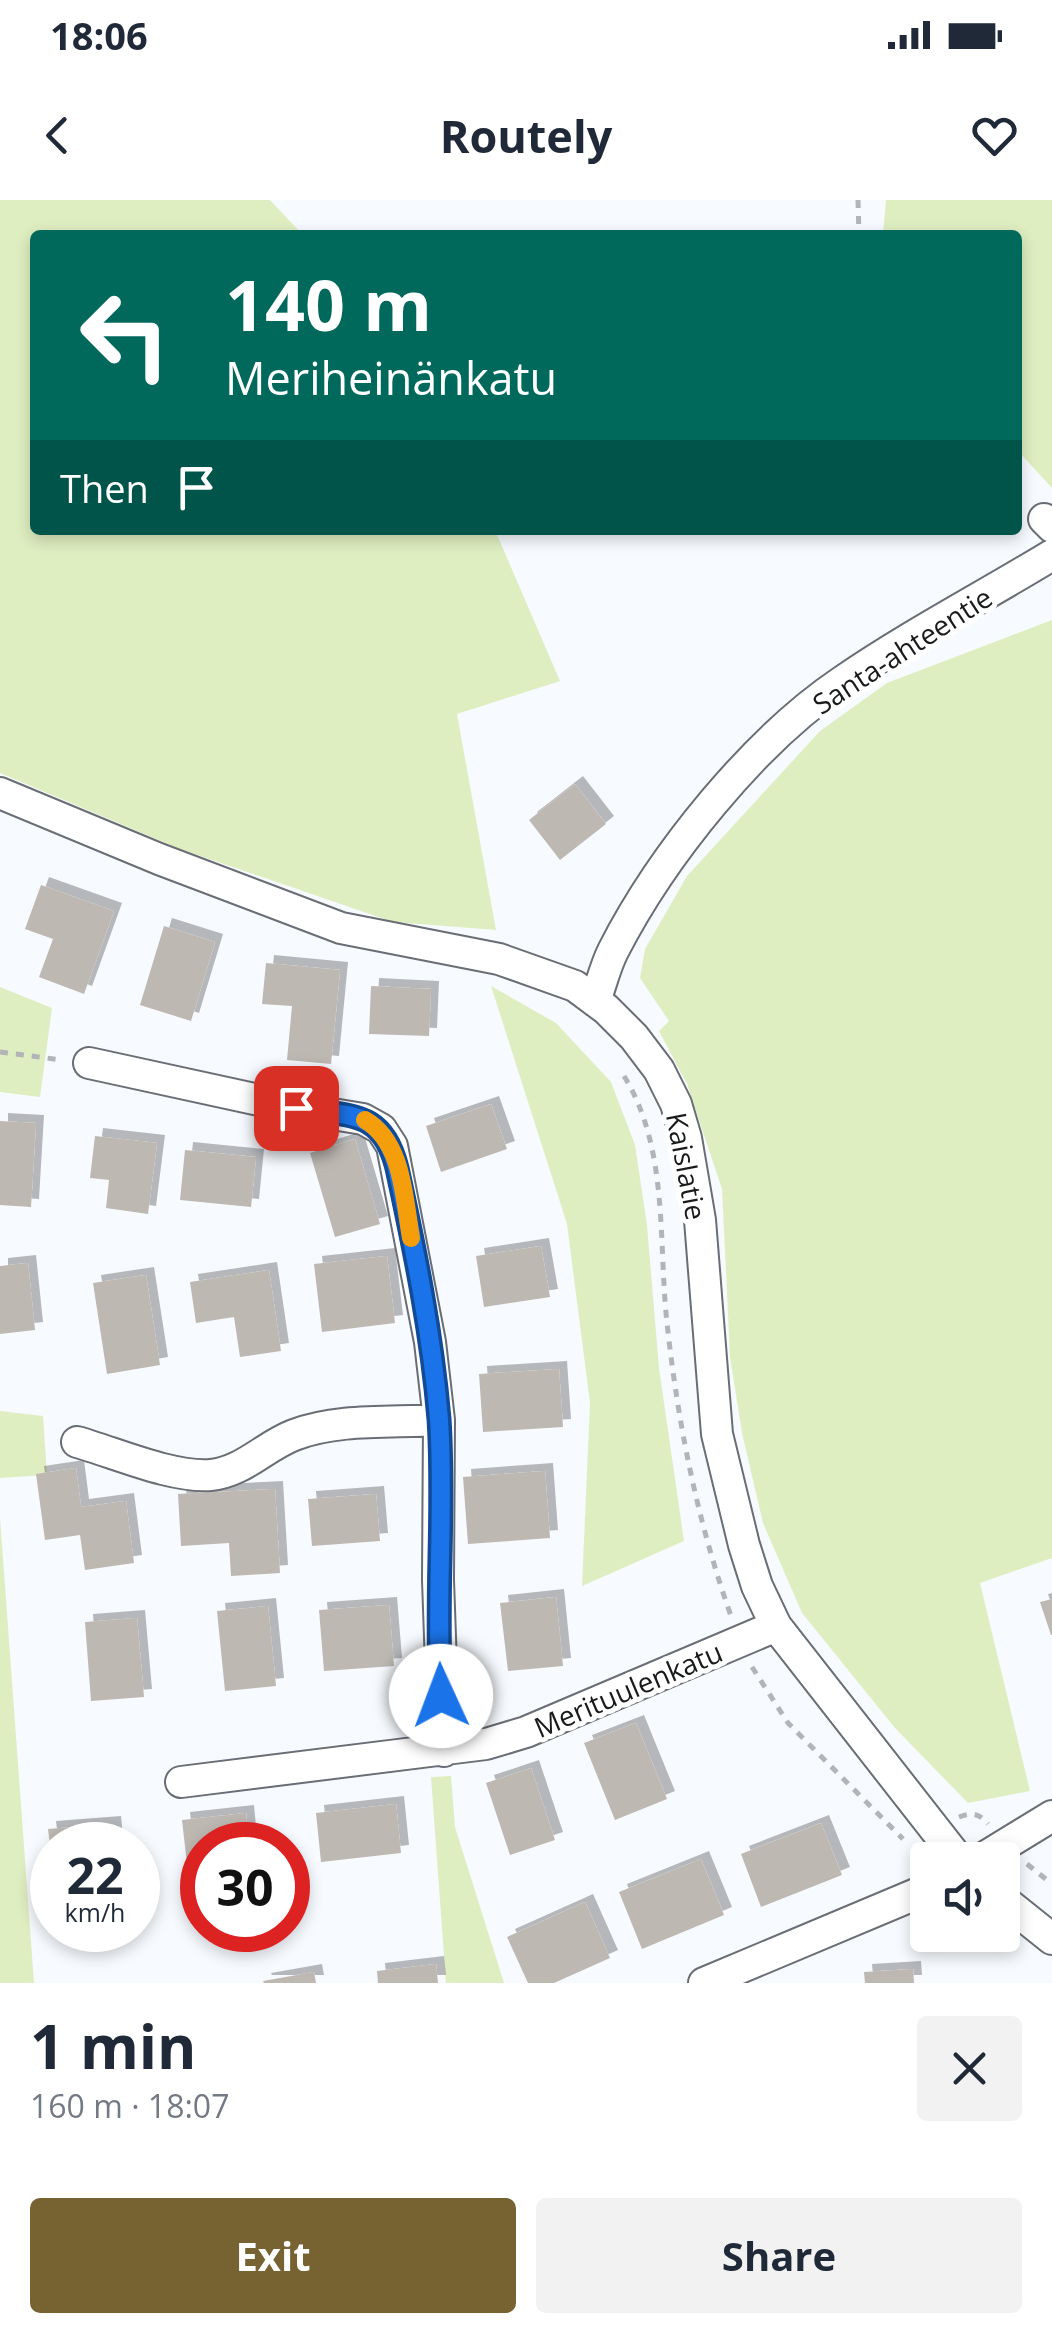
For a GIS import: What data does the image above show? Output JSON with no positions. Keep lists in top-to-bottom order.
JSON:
{
  "streets": {
    "street": ["Santa-ahteentie", "Kaislatie", "Merituulenkatu"]
  },
  "crossings": [
    ["Santa-ahteentie", "Kaislatie"],
    ["Kaislatie", "Merituulenkatu"]
  ],
  "page": {
    "status": "18:06",
    "header": "Routely",
    "turn": ["140 m", "Meriheinänkatu"],
    "then": "Then",
    "speed": "22 km/h",
    "limit": "30",
    "heading": ["1 min", "160 m · 18:07"],
    "buttons": ["Exit", "Share"]
  }
}
